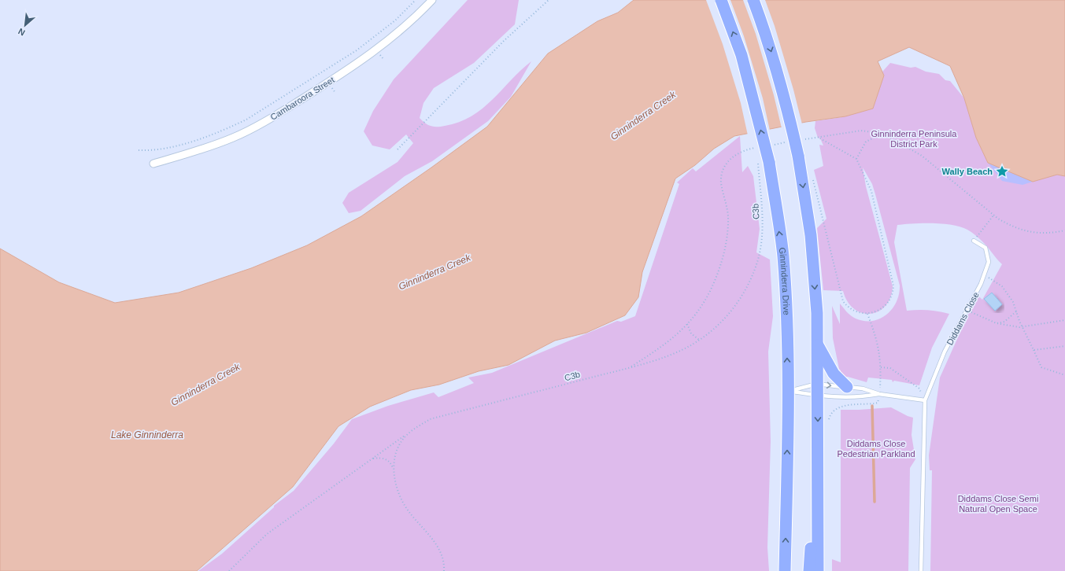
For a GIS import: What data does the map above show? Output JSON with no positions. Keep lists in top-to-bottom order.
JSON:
{
  "streets": {
    "main road": ["Ginninderra Drive"],
    "street": ["Cambaroora Street"],
    "lane": ["Diddams Close"],
    "path": ["C3b"]
  },
  "crossings": [
    ["C3b", "Ginninderra Drive"]
  ],
  "water": ["Ginninderra Creek", "Lake Ginninderra"],
  "parks": ["Ginninderra Peninsula District Park", "Diddams Close Pedestrian Parkland", "Diddams Close Semi Natural Open Space"],
  "places": {
    "place": ["Wally Beach"]
  },
  "north": "bottom left"
}
